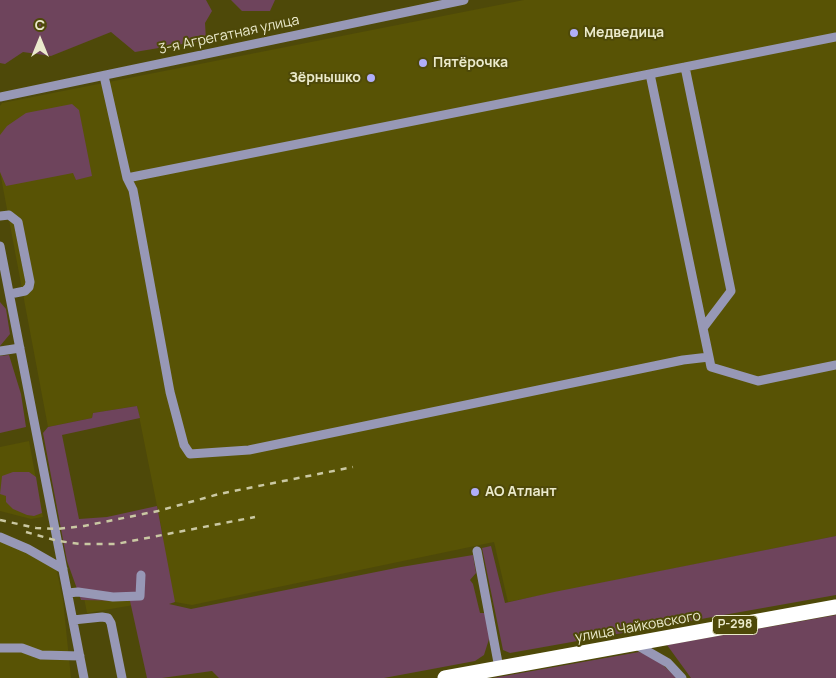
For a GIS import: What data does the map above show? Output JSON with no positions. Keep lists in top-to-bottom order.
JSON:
{
  "streets": {
    "highway": ["Р-298", "улица Чайковского"],
    "street": ["3-я Агрегатная улица"]
  },
  "places": [
    "Медведица",
    "Пятёрочка",
    "Зёрнышко",
    "АО Атлант"
  ],
  "north": "top"
}
